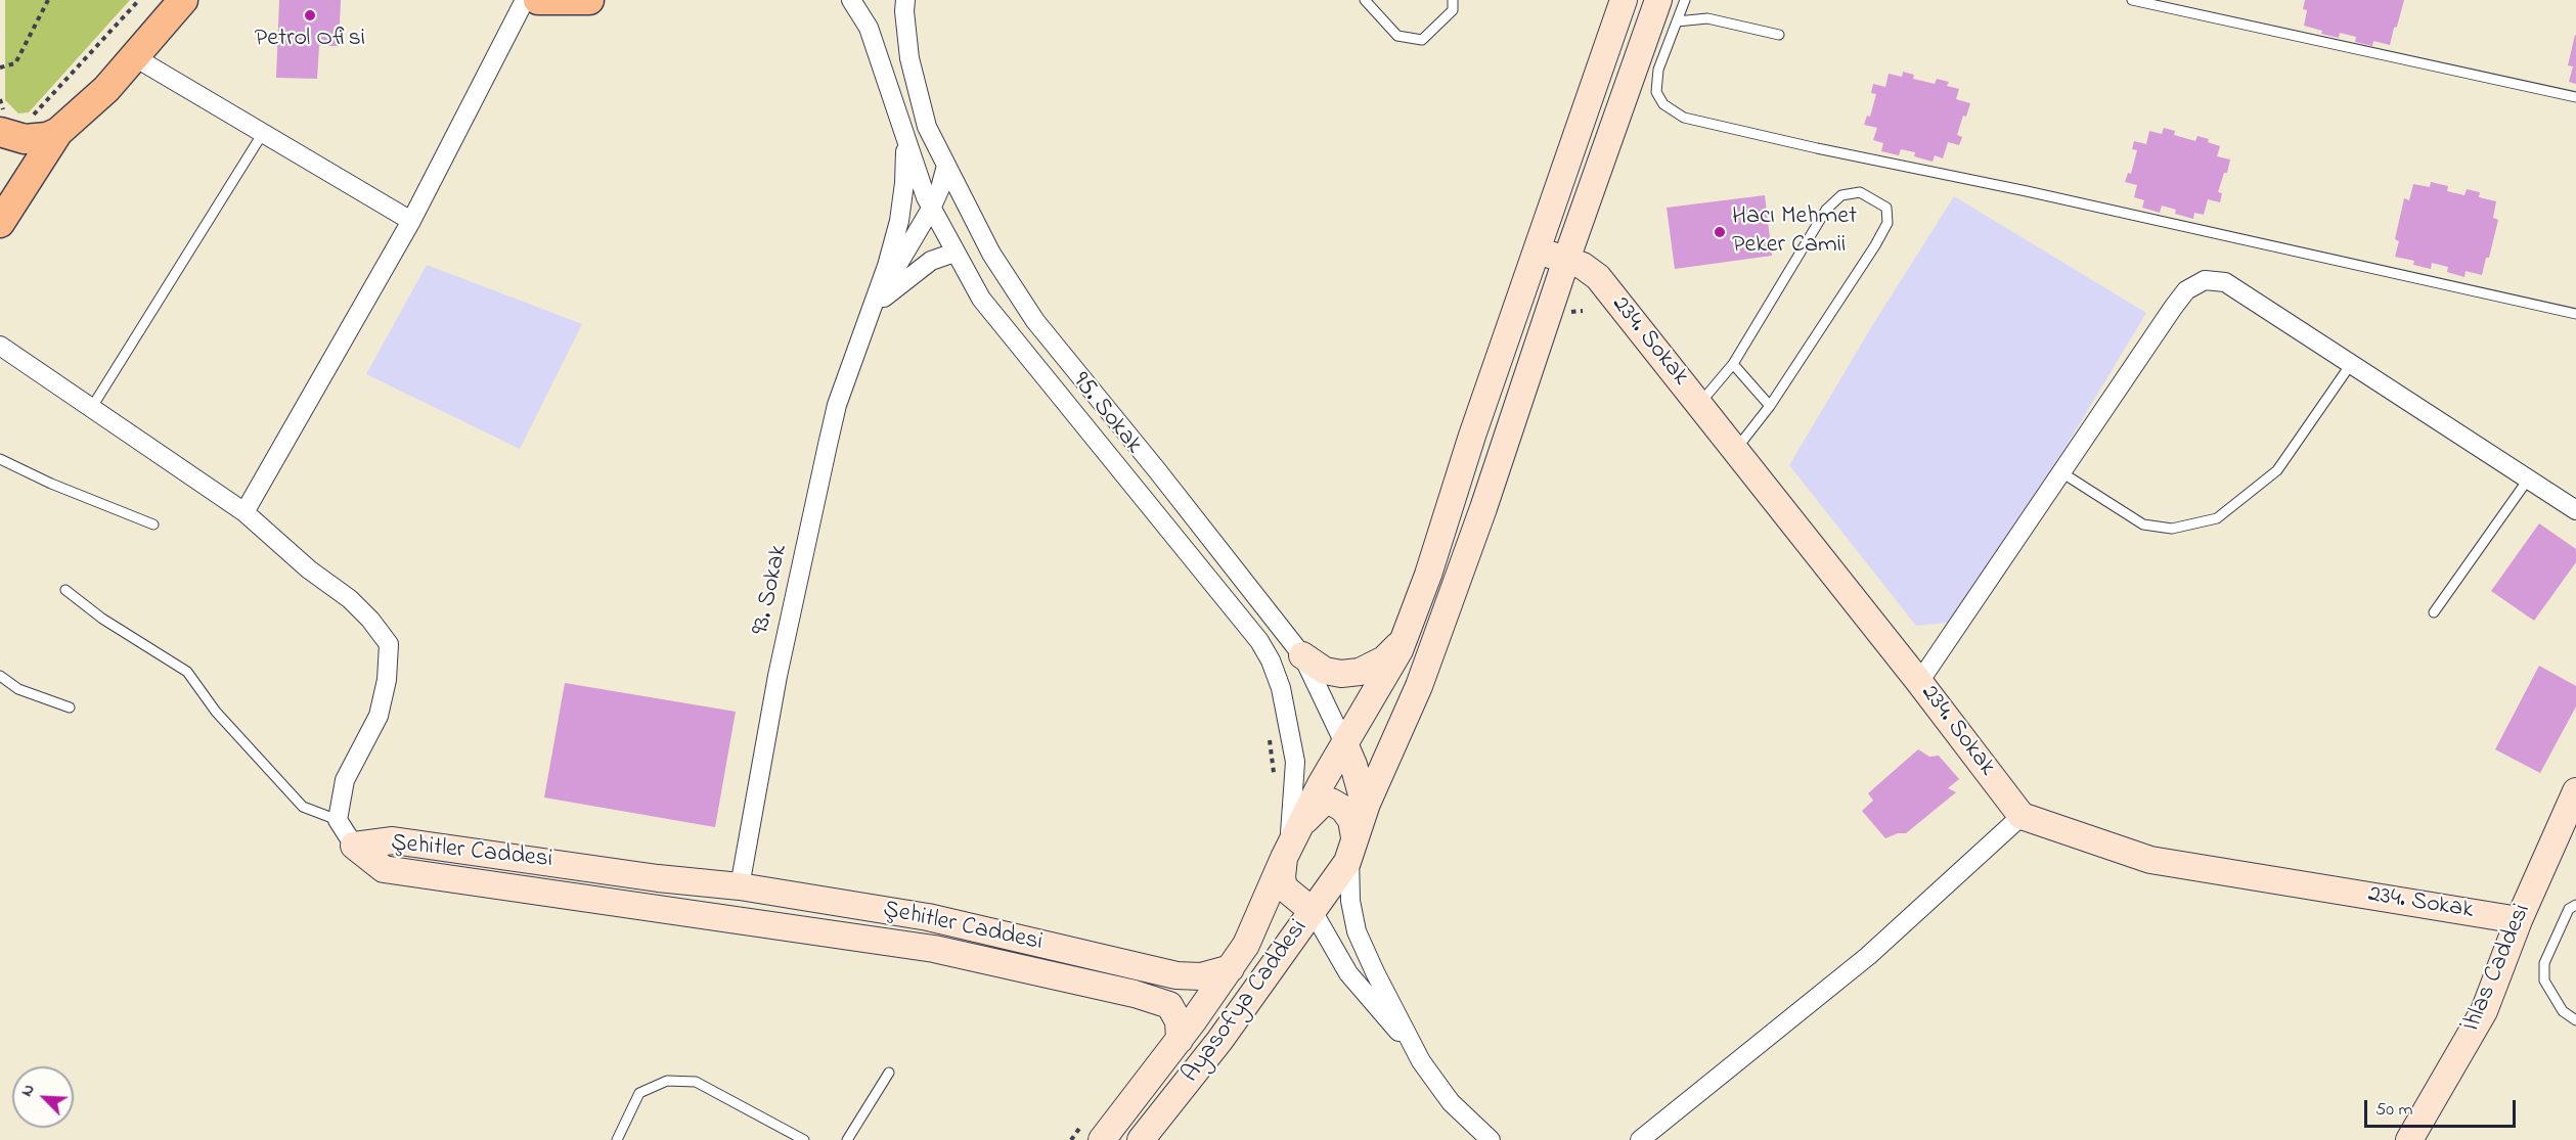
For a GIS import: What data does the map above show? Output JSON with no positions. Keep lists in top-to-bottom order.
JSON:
{
  "streets": {
    "street": [
      "234. Sokak",
      "95. Sokak",
      "93. Sokak",
      "Şehitler Caddesi",
      "İhlas Caddesi",
      "Ayasofya Caddesi"
    ]
  },
  "crossings": [
    ["234. Sokak", "İhlas Caddesi"],
    ["234. Sokak", "Ayasofya Caddesi"],
    ["93. Sokak", "Şehitler Caddesi"]
  ],
  "places": ["Petrol Ofisi", "Hacı Mehmet Peker Camii"],
  "scale_bar": "50 m",
  "north": "top left"
}
